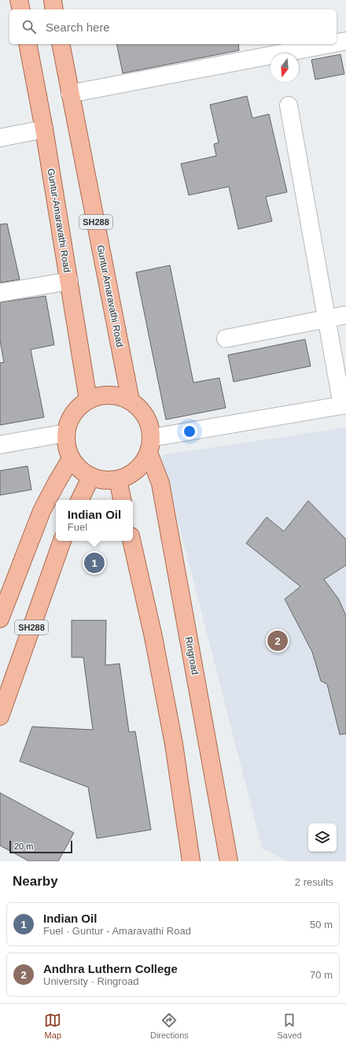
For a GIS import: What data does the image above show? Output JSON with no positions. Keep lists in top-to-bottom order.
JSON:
{
  "streets": {
    "main road": [
      "Guntur-Amaravathi Road",
      "SH288",
      "Guntur Amaravathi Road",
      "Ringroad"
    ]
  },
  "crossings": [
    ["Guntur-Amaravathi Road", "Guntur Amaravathi Road"],
    ["Guntur-Amaravathi Road", "Ringroad"],
    ["Guntur Amaravathi Road", "Ringroad"]
  ],
  "scale_bar": "20 m",
  "north": "bottom",
  "page": {
    "search": "Search here",
    "popup": ["Indian Oil", "Fuel"],
    "pins": ["1", "2"],
    "scale": "20 m",
    "heading": ["Nearby", "2 results"],
    "list": [
      {
        "mark": "1",
        "name": "Indian Oil",
        "note": "Fuel · Guntur - Amaravathi Road",
        "value": "50 m"
      },
      {
        "mark": "2",
        "name": "Andhra Luthern College",
        "note": "University · Ringroad",
        "value": "70 m"
      }
    ],
    "nav": ["Map", "Directions", "Saved"]
  }
}
